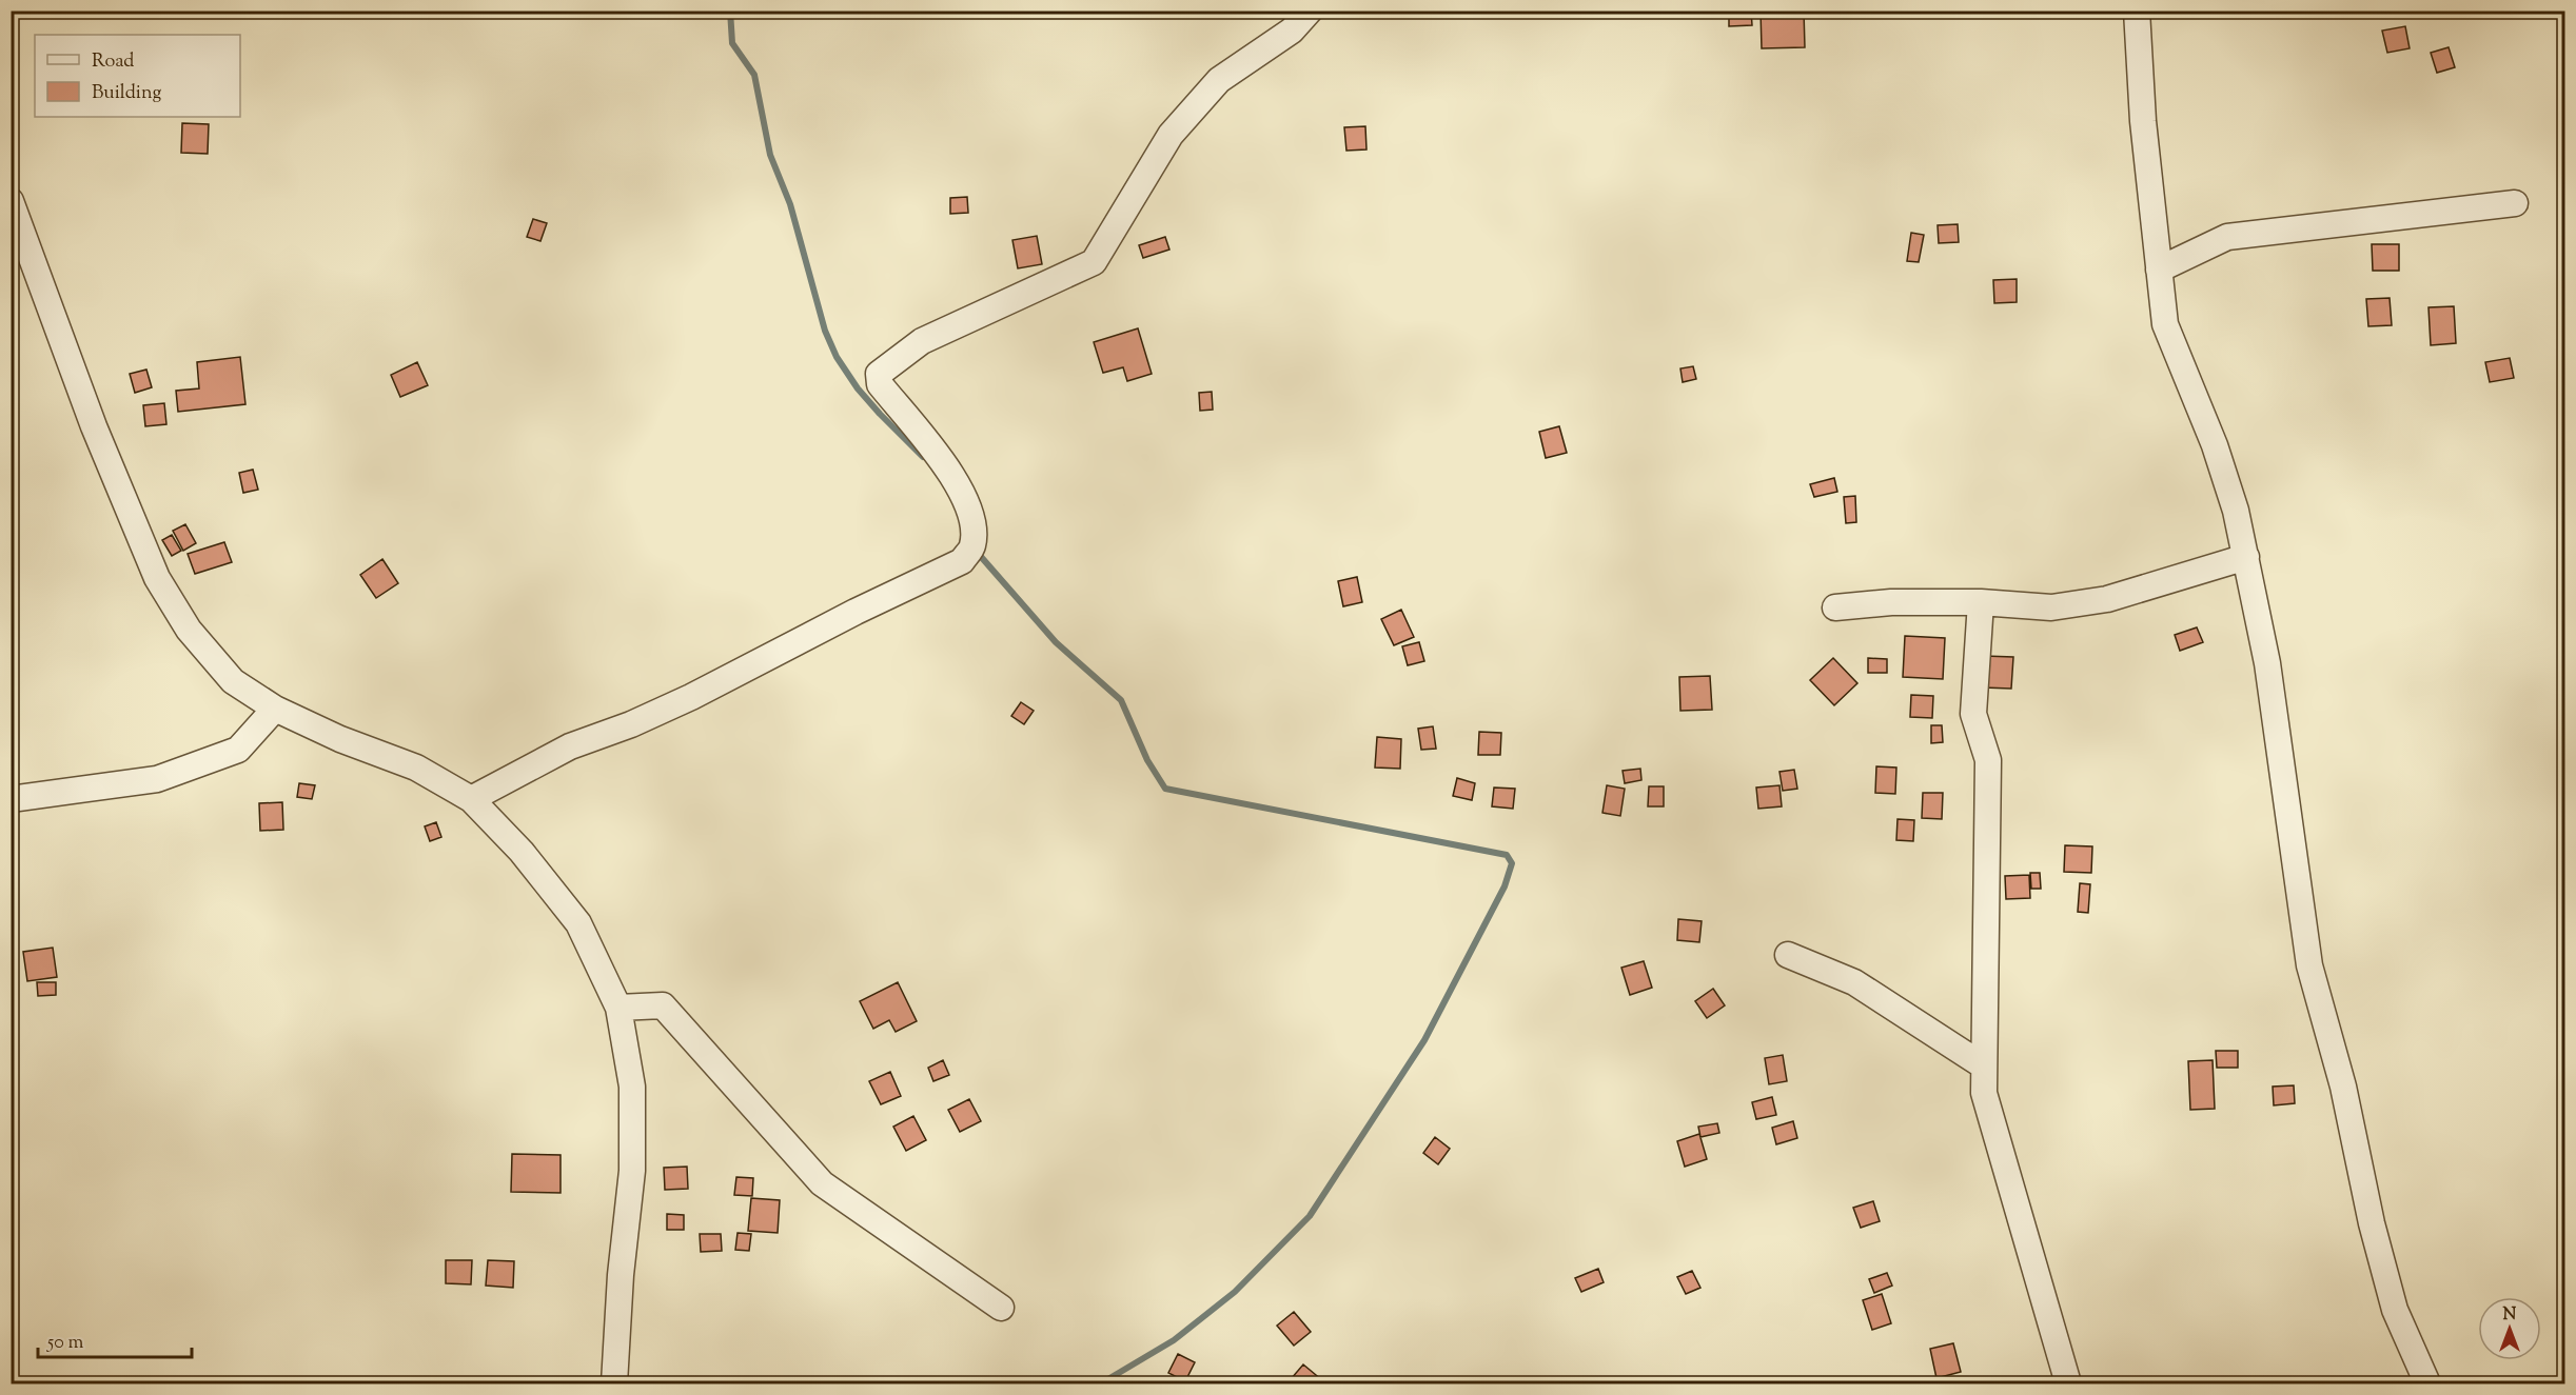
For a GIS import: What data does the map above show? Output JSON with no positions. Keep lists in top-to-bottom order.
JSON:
{
  "legend": ["Road", "Building"],
  "scale_bar": "50 m",
  "north": "top"
}
